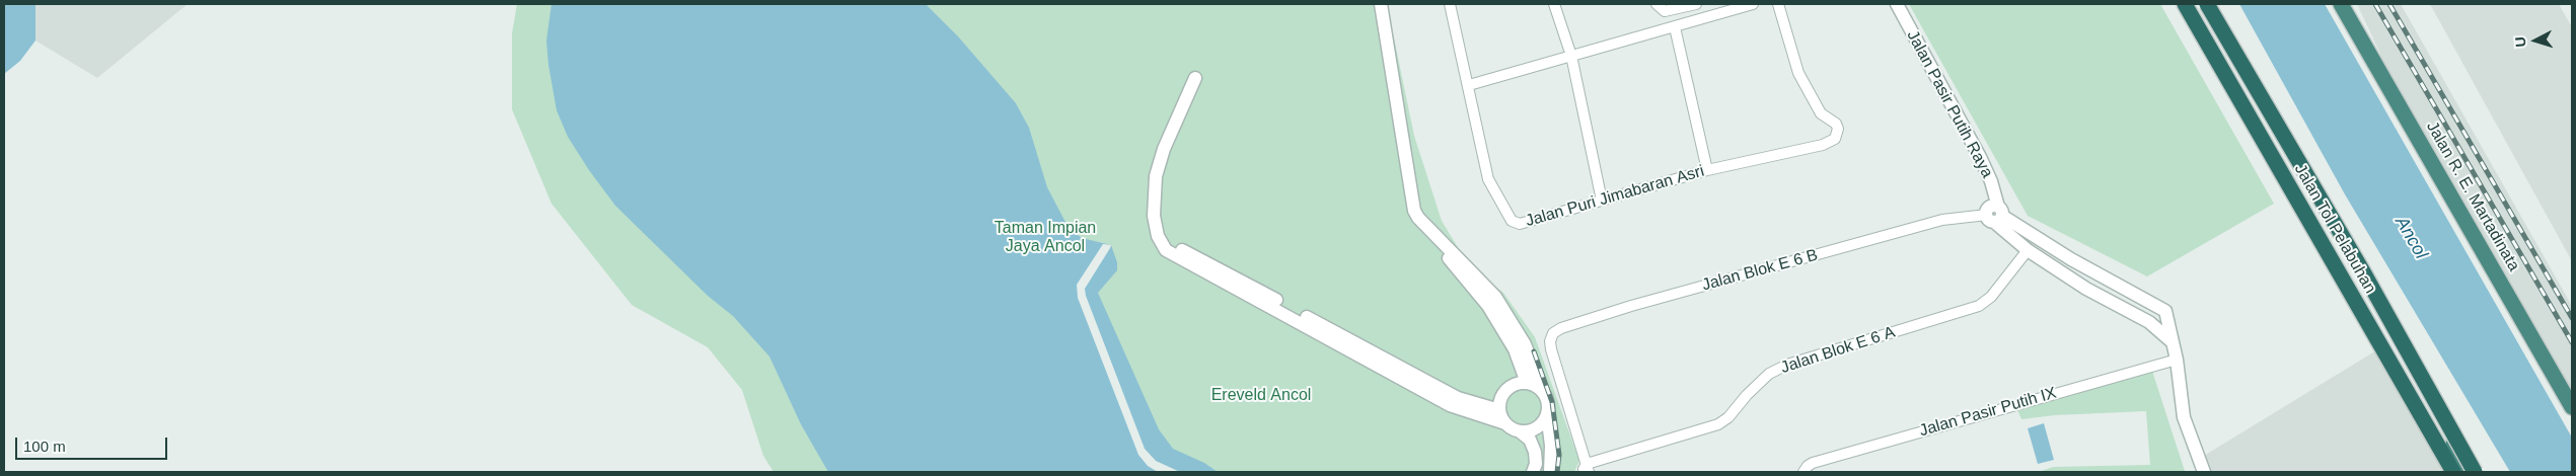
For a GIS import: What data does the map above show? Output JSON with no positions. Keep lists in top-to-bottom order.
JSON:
{
  "streets": {
    "highway": ["Jalan R. E. Martadinata", "Jalan Tol Pelabuhan"],
    "street": [
      "Jalan Pasir Putih Raya",
      "Jalan Puri Jimabaran Asri",
      "Jalan Blok E 6 B",
      "Jalan Blok E 6 A",
      "Jalan Pasir Putih IX"
    ]
  },
  "crossings": [
    ["Jalan Pasir Putih Raya", "Jalan Blok E 6 B"],
    ["Jalan Blok E 6 B", "Jalan Blok E 6 A"]
  ],
  "water": ["Ancol"],
  "parks": ["Taman Impian Jaya Ancol", "Ereveld Ancol"],
  "scale_bar": "100 m",
  "north": "left"
}
